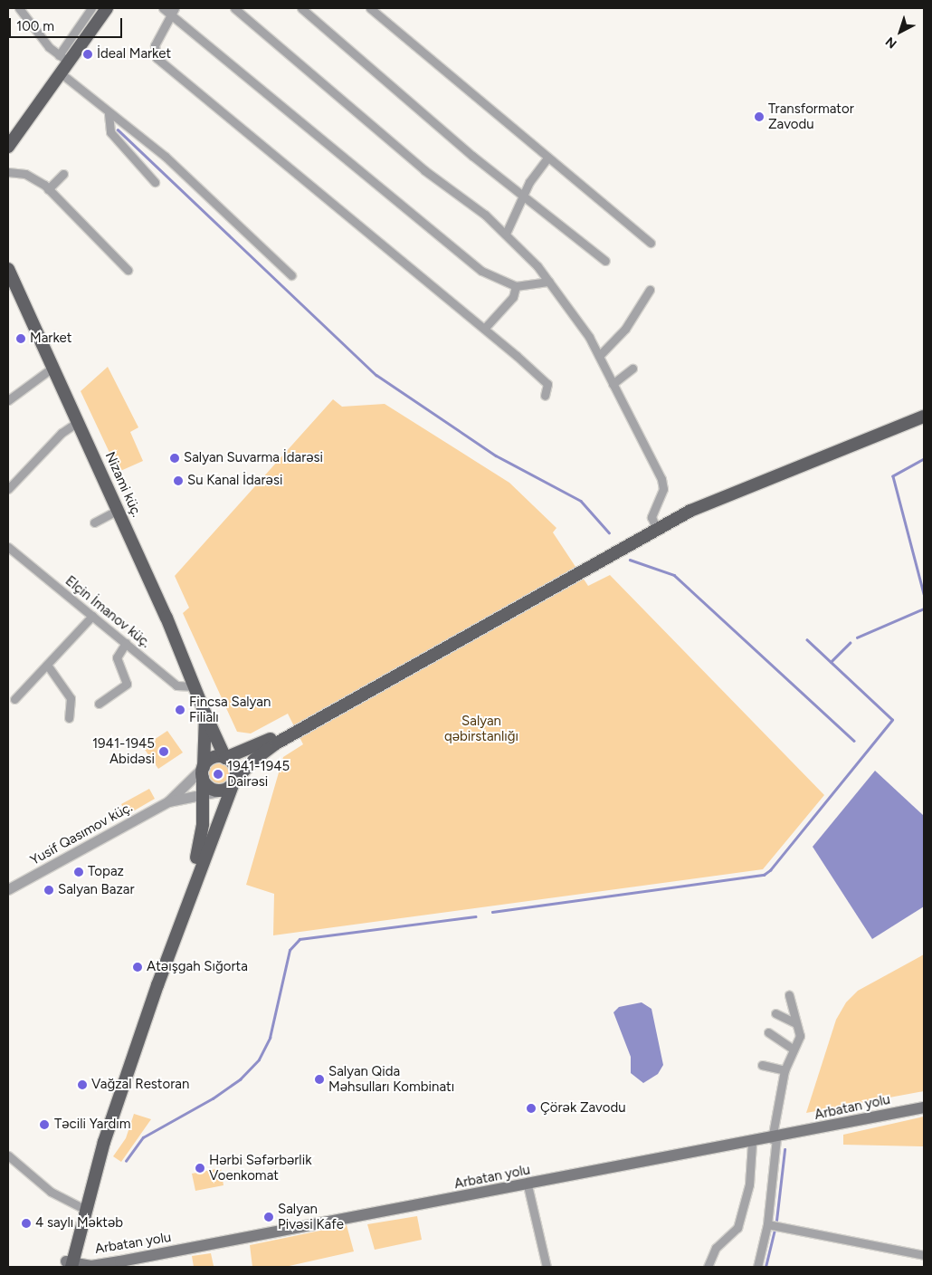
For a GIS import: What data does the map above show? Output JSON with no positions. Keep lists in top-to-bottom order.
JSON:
{
  "streets": {
    "main road": ["Nizami küç.", "Arbatan yolu"],
    "street": ["Elçin İmanov küç.", "Yusif Qasımov küç."]
  },
  "crossings": [
    ["Nizami küç.", "Elçin İmanov küç."]
  ],
  "parks": ["Salyan qəbirstanlığı"],
  "places": [
    "İdeal Market",
    "Transformator Zavodu",
    "Market",
    "Salyan Suvarma İdarəsi",
    "Su Kanal İdarəsi",
    "Fincsa Salyan Filialı",
    "1941-1945 Abidəsi",
    "1941-1945 Dairəsi",
    "Topaz",
    "Salyan Bazar",
    "Atəışgah Sığorta",
    "Salyan Qida Məhsulları Kombinatı",
    "Vağzal Restoran",
    "Çörək Zavodu",
    "Təcili Yardım",
    "Hərbi Səfərbərlik Voenkomat",
    "Salyan Pivəsi Kafe",
    "4 saylı Məktəb"
  ],
  "scale_bar": "100 m",
  "north": "bottom left"
}
